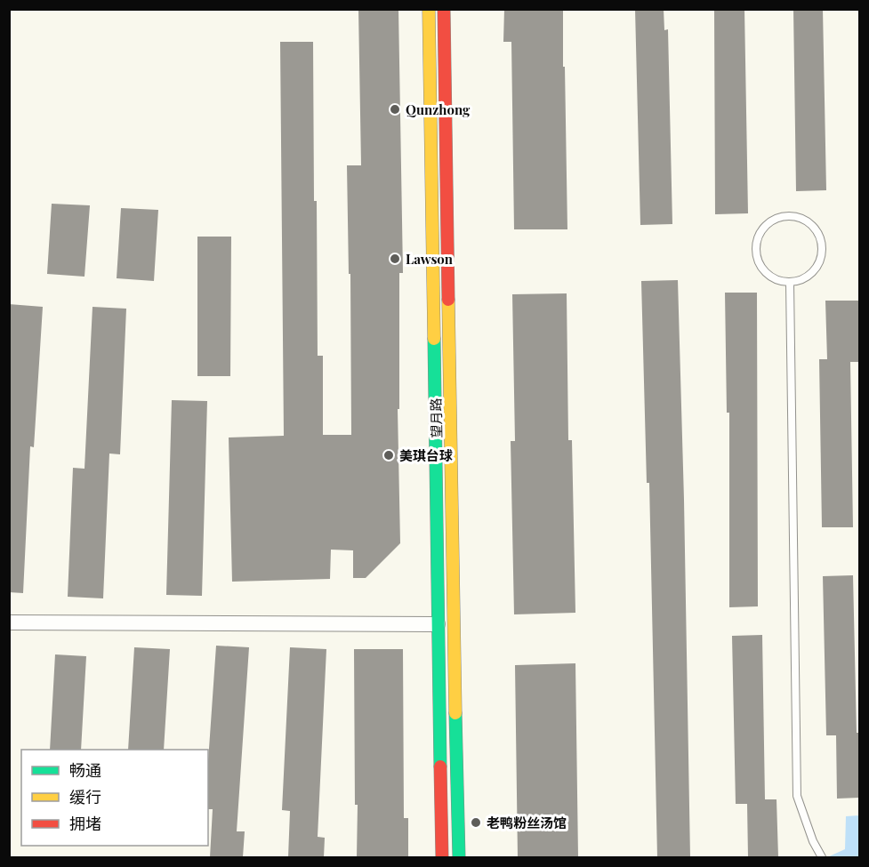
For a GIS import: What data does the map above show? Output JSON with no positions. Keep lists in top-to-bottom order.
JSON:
{
  "streets": {
    "street": ["望月路"]
  },
  "places": [
    "Qunzhong",
    "Lawson",
    "美琪台球",
    "老鸭粉丝汤馆"
  ],
  "legend": ["畅通", "缓行", "拥堵"]
}
